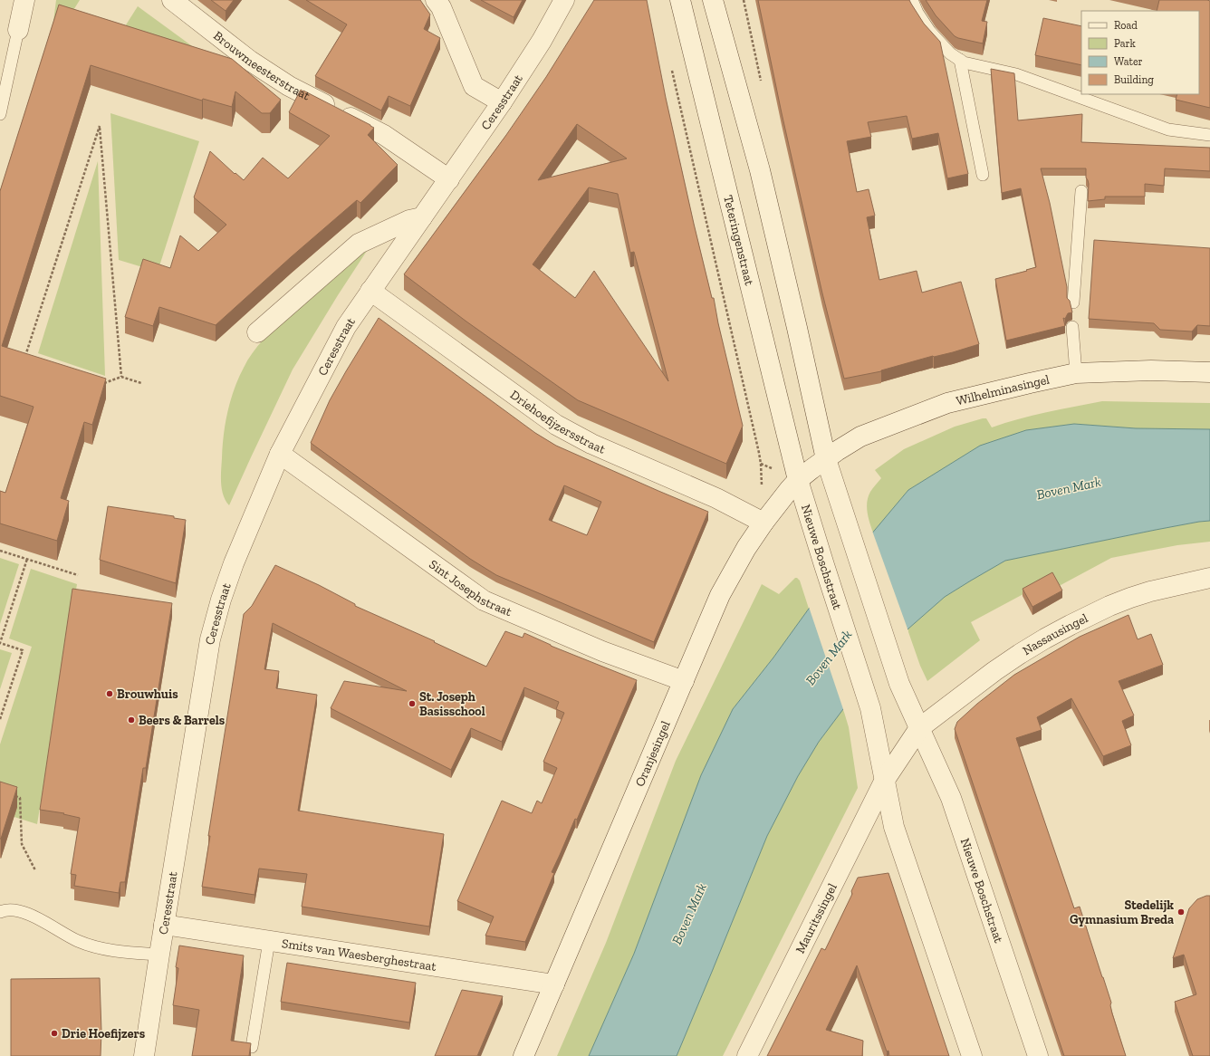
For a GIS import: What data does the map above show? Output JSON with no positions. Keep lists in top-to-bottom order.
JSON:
{
  "streets": {
    "street": [
      "Brouwmeesterstraat",
      "Ceresstraat",
      "Teteringenstraat",
      "Wilhelminasingel",
      "Driehoefijzersstraat",
      "Nieuwe Boschstraat",
      "Sint Josephstraat",
      "Nassausingel",
      "Oranjesingel",
      "Mauritssingel",
      "Smits van Waesberghestraat"
    ]
  },
  "crossings": [
    ["Brouwmeesterstraat", "Ceresstraat"],
    ["Ceresstraat", "Driehoefijzersstraat"],
    ["Ceresstraat", "Sint Josephstraat"],
    ["Ceresstraat", "Smits van Waesberghestraat"],
    ["Teteringenstraat", "Wilhelminasingel"],
    ["Teteringenstraat", "Nieuwe Boschstraat"],
    ["Teteringenstraat", "Oranjesingel"],
    ["Wilhelminasingel", "Nieuwe Boschstraat"],
    ["Wilhelminasingel", "Oranjesingel"],
    ["Driehoefijzersstraat", "Oranjesingel"],
    ["Nieuwe Boschstraat", "Nassausingel"],
    ["Nieuwe Boschstraat", "Oranjesingel"],
    ["Nieuwe Boschstraat", "Mauritssingel"],
    ["Sint Josephstraat", "Oranjesingel"],
    ["Oranjesingel", "Smits van Waesberghestraat"]
  ],
  "water": ["Boven Mark"],
  "places": [
    "Brouwhuis",
    "St. Joseph Basisschool",
    "Beers & Barrels",
    "Stedelijk Gymnasium Breda",
    "Drie Hoefijzers"
  ],
  "legend": [
    "Road",
    "Park",
    "Water",
    "Building"
  ]
}
